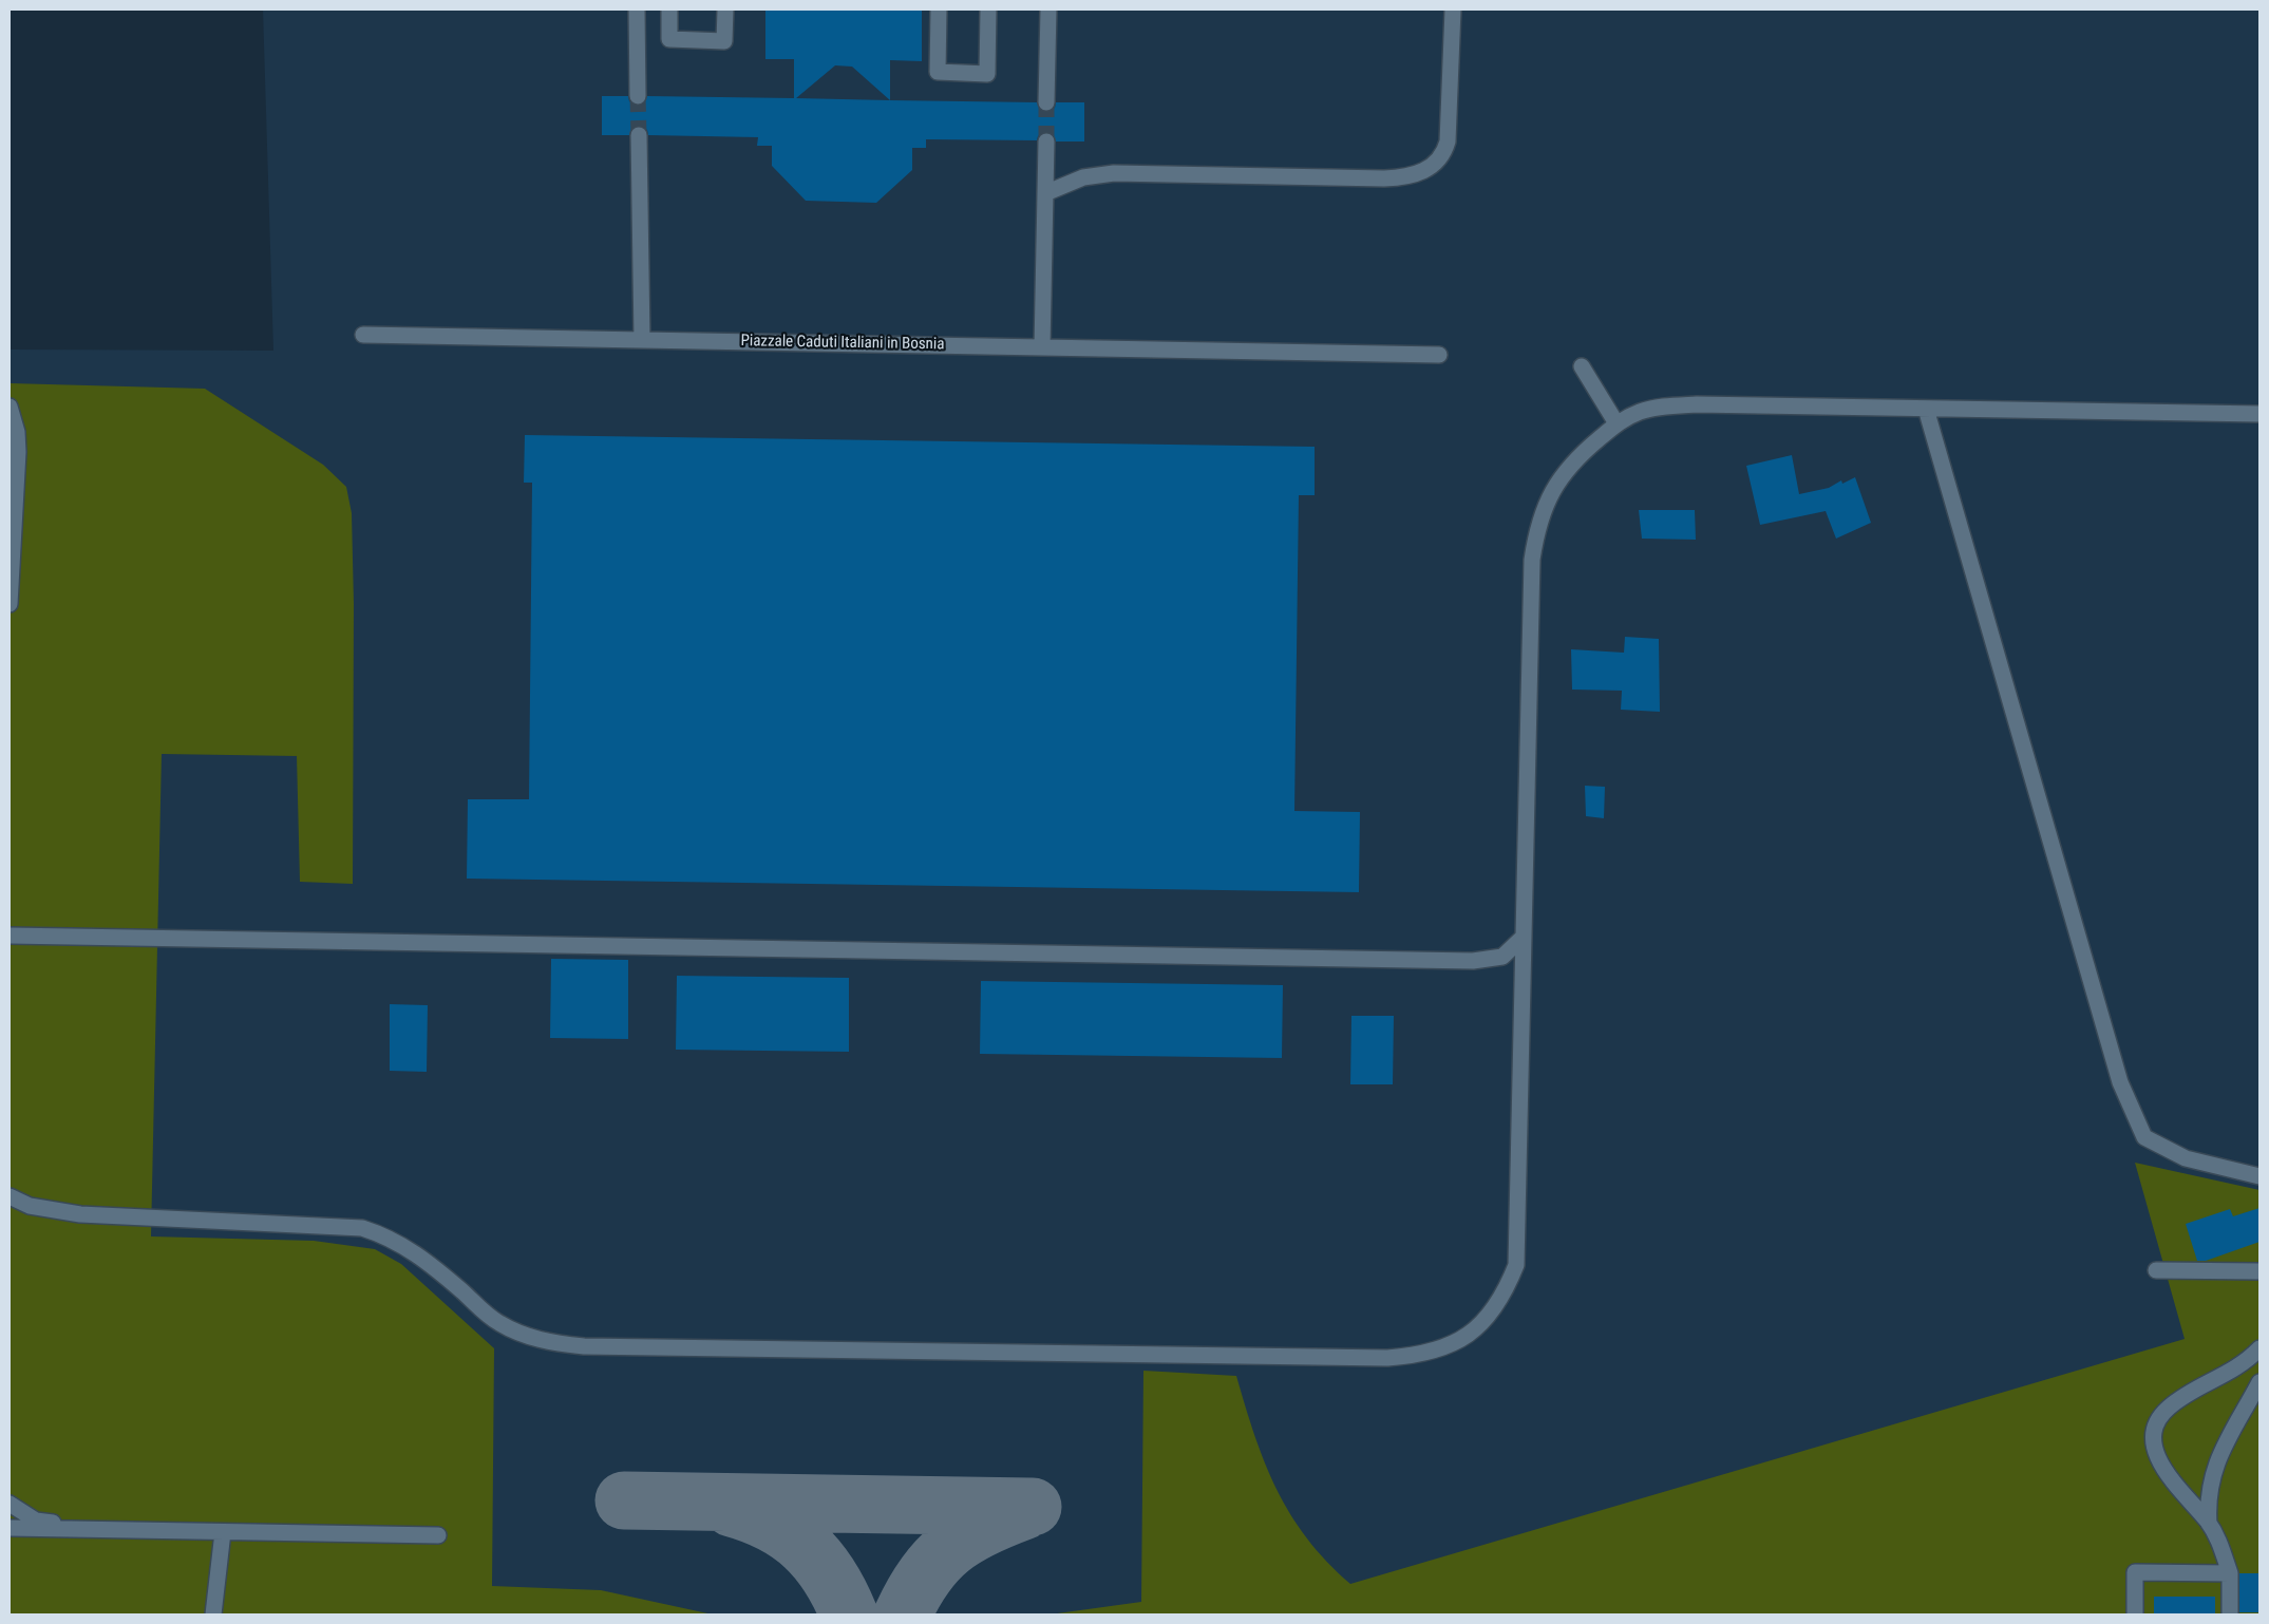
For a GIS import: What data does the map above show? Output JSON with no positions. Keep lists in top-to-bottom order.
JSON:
{
  "streets": {
    "lane": ["Piazzale Caduti Italiani in Bosnia"]
  }
}
